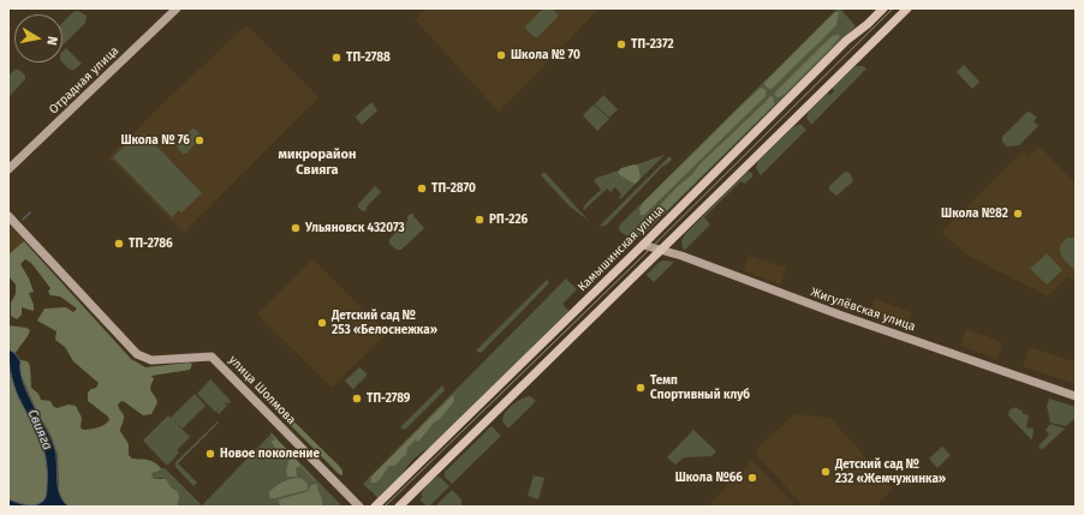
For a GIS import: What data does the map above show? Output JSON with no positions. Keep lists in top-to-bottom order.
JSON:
{
  "streets": {
    "main road": ["Камышинская улица"],
    "street": ["Отрадная улица", "Жигулёвская улица", "улица Шолмова"]
  },
  "crossings": [
    ["Камышинская улица", "Жигулёвская улица"]
  ],
  "districts": ["микрорайон Свияга"],
  "water": ["Свияга"],
  "places": [
    "ТП-2372",
    "Школа № 70",
    "ТП-2788",
    "Школа № 76",
    "ТП-2870",
    "Школа №82",
    "РП-226",
    "Ульяновск 432073",
    "ТП-2786",
    "Детский сад № 253 «Белоснежка»",
    "Темп Спортивный клуб",
    "ТП-2789",
    "Новое поколение",
    "Детский сад № 232 «Жемчужинка»",
    "Школа №66"
  ],
  "north": "right"
}
